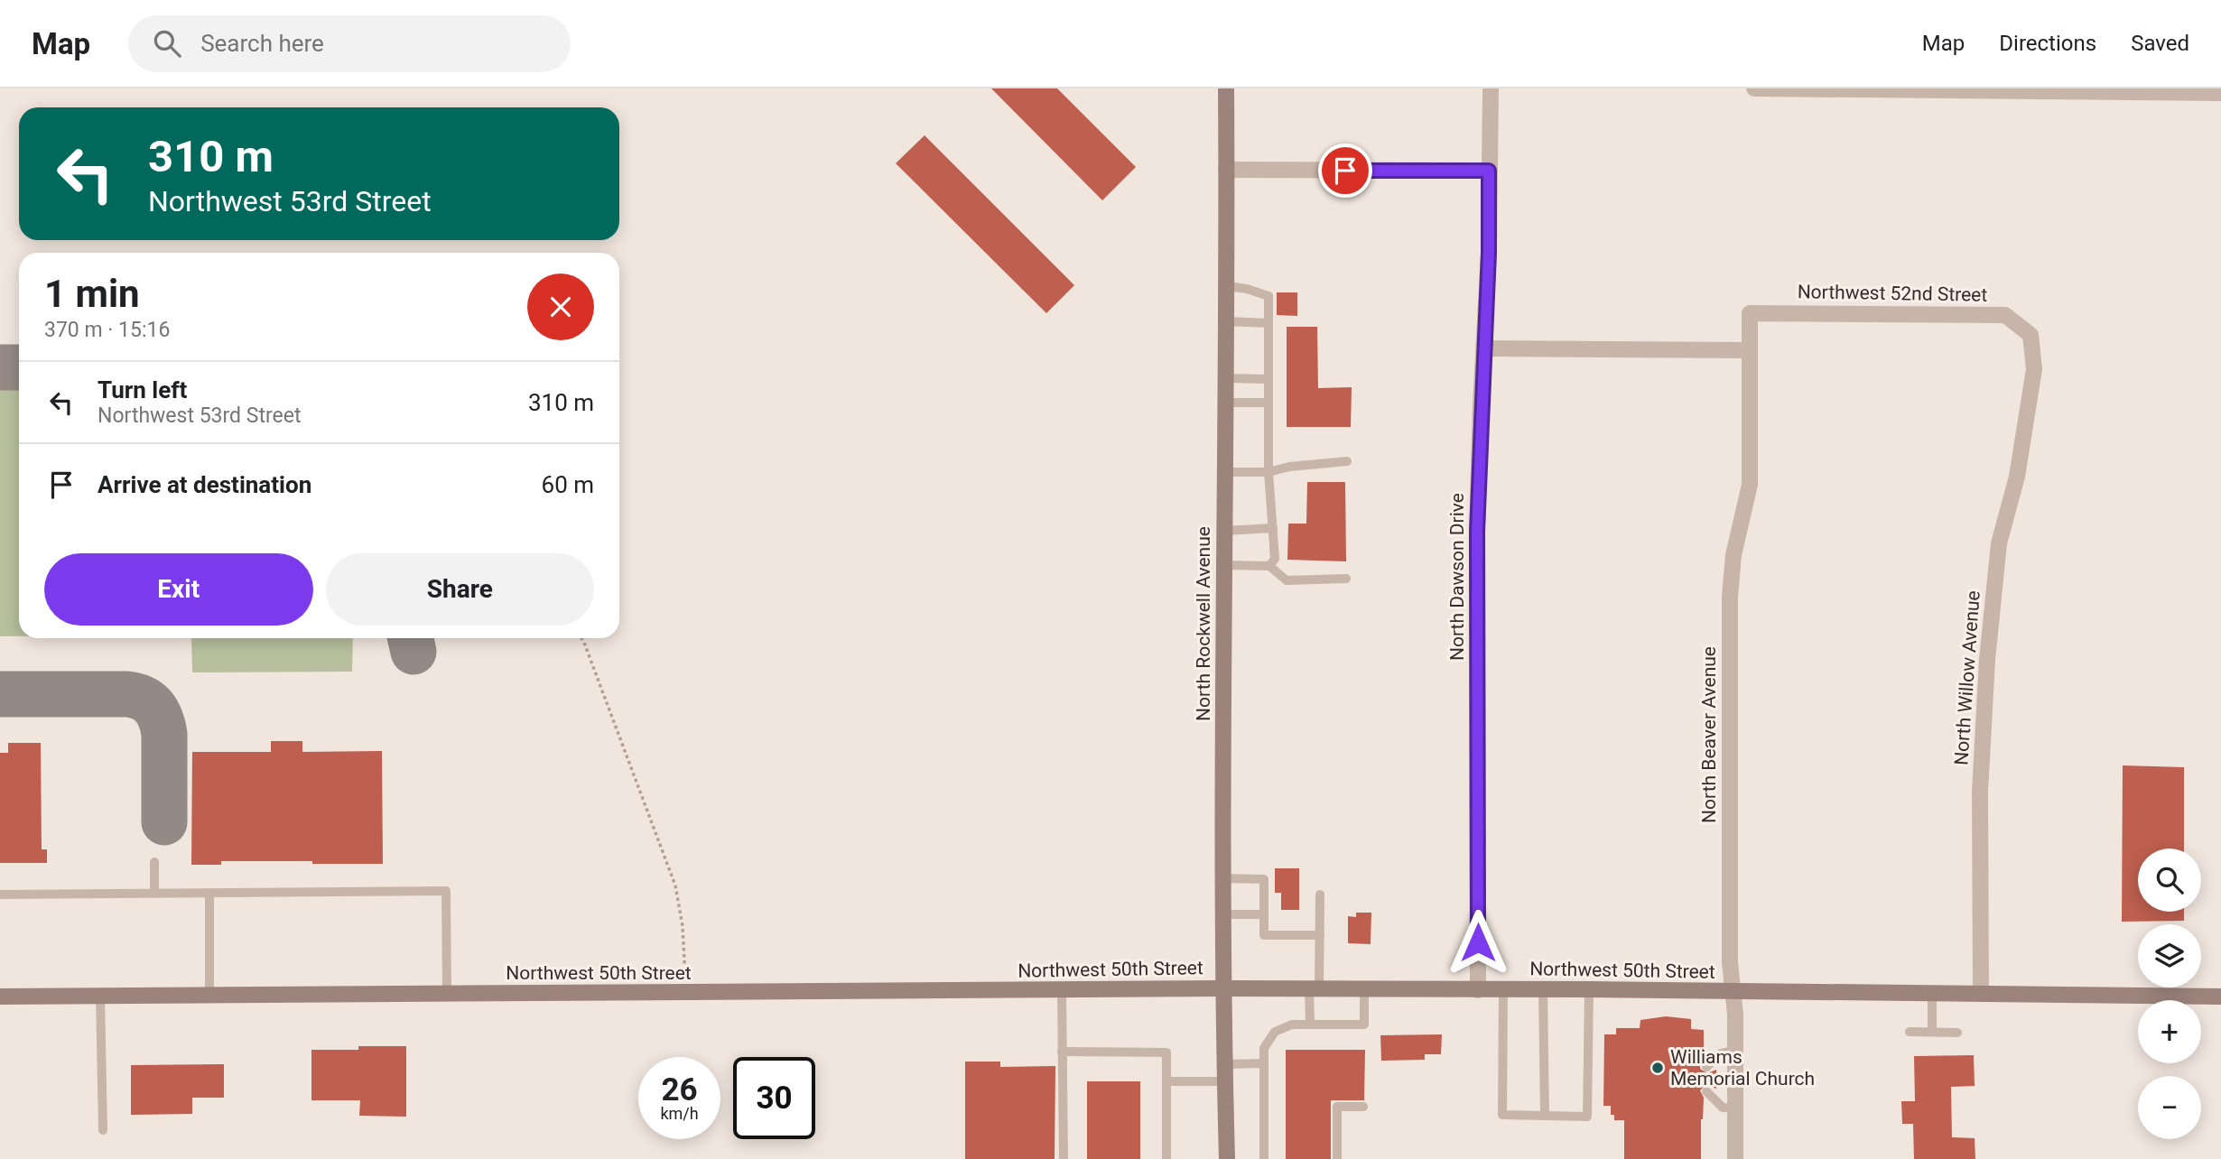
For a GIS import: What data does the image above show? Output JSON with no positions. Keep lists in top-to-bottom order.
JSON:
{
  "streets": {
    "street": [
      "Northwest 52nd Street",
      "North Dawson Drive",
      "North Rockwell Avenue",
      "North Willow Avenue",
      "North Beaver Avenue",
      "Northwest 50th Street"
    ]
  },
  "crossings": [
    ["Northwest 52nd Street", "North Willow Avenue"],
    ["Northwest 52nd Street", "North Beaver Avenue"],
    ["North Dawson Drive", "Northwest 50th Street"],
    ["North Rockwell Avenue", "Northwest 50th Street"],
    ["North Willow Avenue", "Northwest 50th Street"],
    ["North Beaver Avenue", "Northwest 50th Street"]
  ],
  "places": ["Williams Memorial Church"],
  "page": {
    "header": "Map",
    "search": "Search here",
    "nav": ["Map", "Directions", "Saved"],
    "turn": ["310 m", "Northwest 53rd Street"],
    "heading": ["1 min", "370 m · 15:16"],
    "list": [
      {
        "name": "Turn left",
        "note": "Northwest 53rd Street",
        "value": "310 m"
      },
      {
        "name": "Arrive at destination",
        "value": "60 m"
      }
    ],
    "buttons": ["Exit", "Share"],
    "map_buttons": ["+", "−"],
    "speed": "26 km/h",
    "limit": "30"
  }
}
